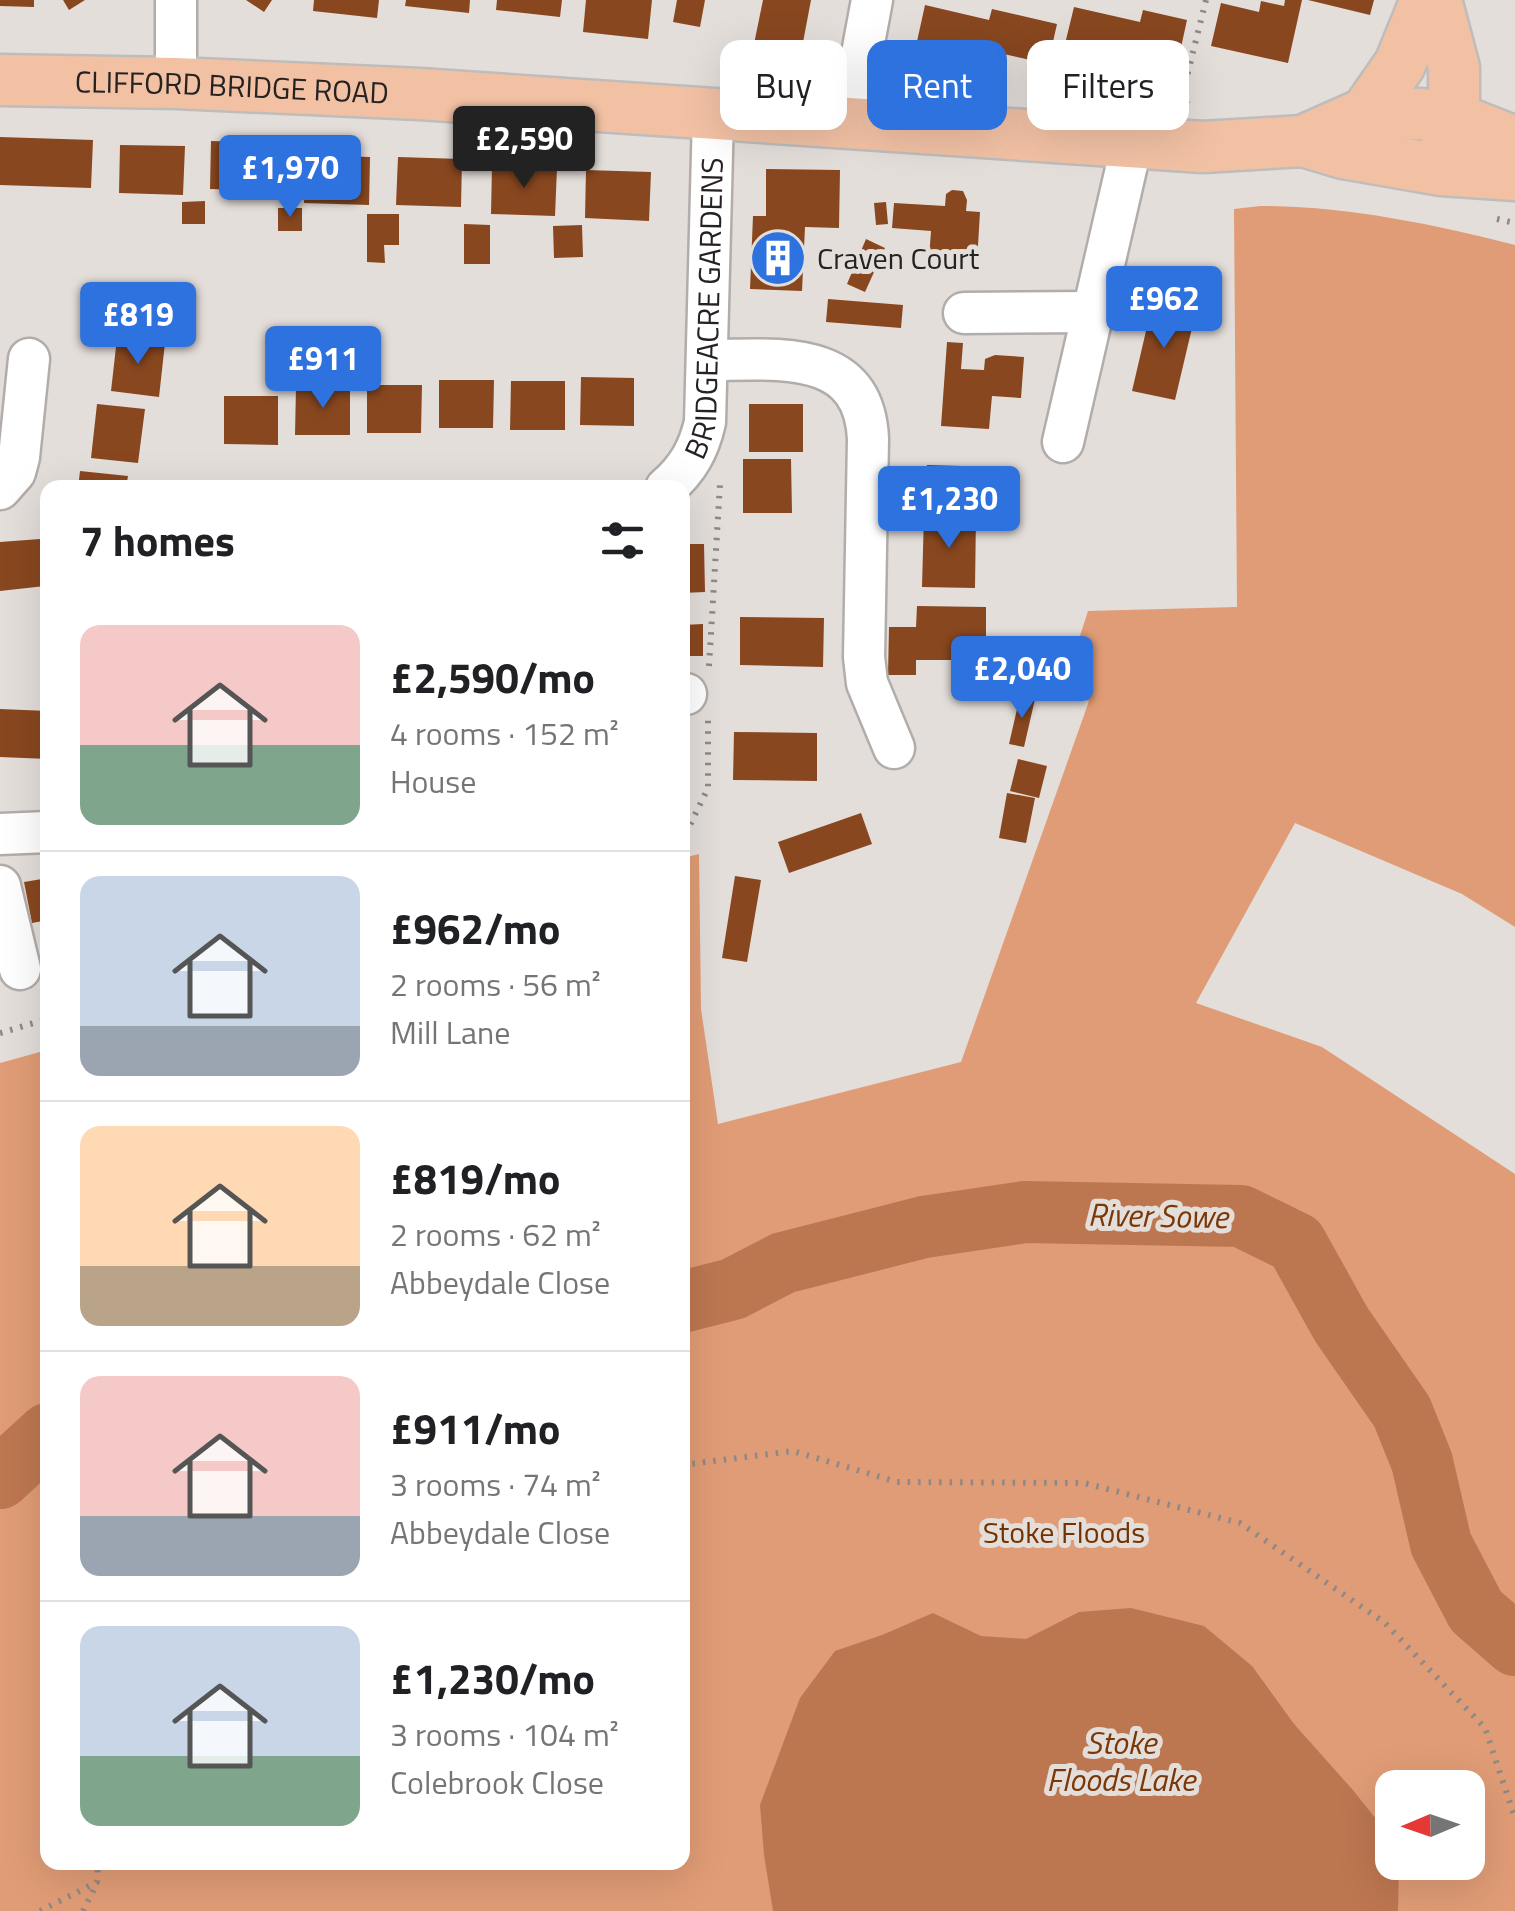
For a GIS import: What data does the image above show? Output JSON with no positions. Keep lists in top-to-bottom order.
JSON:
{
  "streets": {
    "main road": ["CLIFFORD BRIDGE ROAD"],
    "street": ["BRIDGEACRE GARDENS"]
  },
  "crossings": [
    ["CLIFFORD BRIDGE ROAD", "BRIDGEACRE GARDENS"]
  ],
  "water": ["River Sowe", "Stoke Floods Lake"],
  "parks": ["Stoke Floods"],
  "places": {
    "building": ["Craven Court"]
  },
  "north": "left",
  "page": {
    "chip": ["Buy", "Rent", "Filters"],
    "price": [
      "£2,590",
      "£1,970",
      "£962",
      "£819",
      "£911",
      "£1,230",
      "£2,040"
    ],
    "heading": "7 homes",
    "list": [
      {
        "name": "£2,590/mo",
        "note": "4 rooms · 152 m² · House"
      },
      {
        "name": "£962/mo",
        "note": "2 rooms · 56 m² · Mill Lane"
      },
      {
        "name": "£819/mo",
        "note": "2 rooms · 62 m² · Abbeydale Close"
      },
      {
        "name": "£911/mo",
        "note": "3 rooms · 74 m² · Abbeydale Close"
      },
      {
        "name": "£1,230/mo",
        "note": "3 rooms · 104 m² · Colebrook Close"
      }
    ]
  }
}
